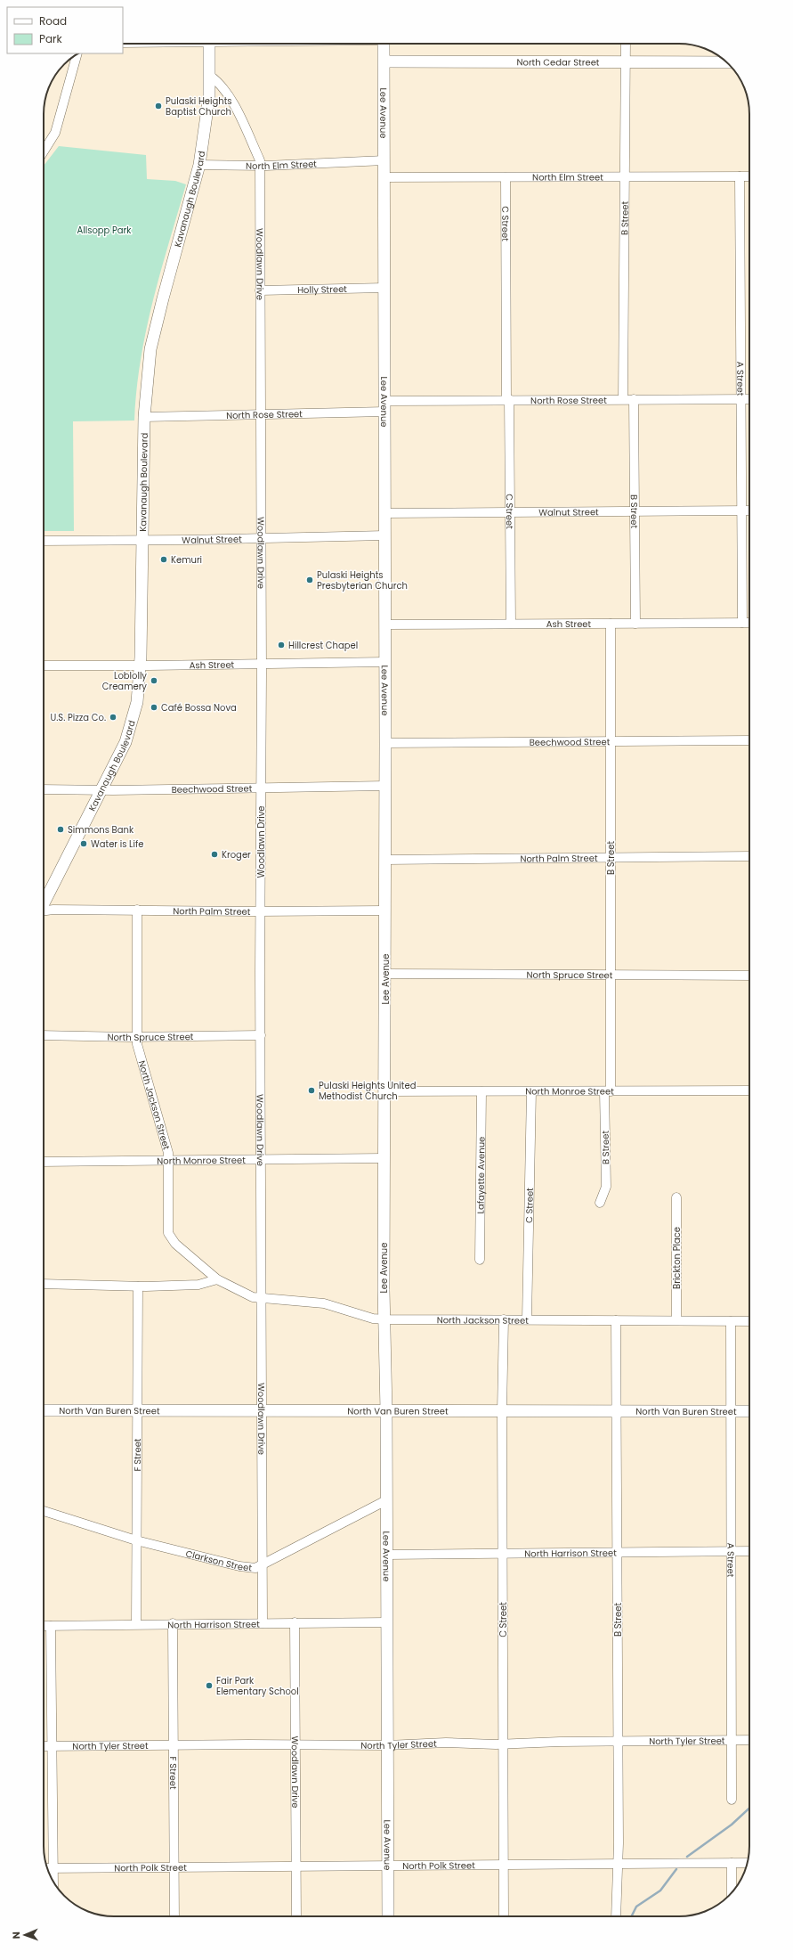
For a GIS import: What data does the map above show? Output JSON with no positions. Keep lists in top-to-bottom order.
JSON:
{
  "streets": {
    "street": [
      "North Cedar Street",
      "Lee Avenue",
      "North Elm Street",
      "Kavanaugh Boulevard",
      "B Street",
      "C Street",
      "Woodlawn Drive",
      "Holly Street",
      "A Street",
      "North Rose Street",
      "Walnut Street",
      "Ash Street",
      "Beechwood Street",
      "North Palm Street",
      "North Spruce Street",
      "North Monroe Street",
      "North Jackson Street",
      "Lafayette Avenue",
      "Brickton Place",
      "North Van Buren Street",
      "F Street",
      "North Harrison Street",
      "Clarkson Street",
      "North Tyler Street",
      "North Polk Street"
    ]
  },
  "crossings": [
    ["North Cedar Street", "Lee Avenue"],
    ["North Cedar Street", "B Street"],
    ["Lee Avenue", "North Elm Street"],
    ["Lee Avenue", "Holly Street"],
    ["Lee Avenue", "North Rose Street"],
    ["Lee Avenue", "Walnut Street"],
    ["Lee Avenue", "Ash Street"],
    ["Lee Avenue", "Beechwood Street"],
    ["Lee Avenue", "North Palm Street"],
    ["Lee Avenue", "North Spruce Street"],
    ["Lee Avenue", "North Monroe Street"],
    ["Lee Avenue", "North Jackson Street"],
    ["Lee Avenue", "North Van Buren Street"],
    ["Lee Avenue", "North Harrison Street"],
    ["Lee Avenue", "Clarkson Street"],
    ["Lee Avenue", "North Tyler Street"],
    ["Lee Avenue", "North Polk Street"],
    ["North Elm Street", "Kavanaugh Boulevard"],
    ["North Elm Street", "B Street"],
    ["North Elm Street", "C Street"],
    ["North Elm Street", "Woodlawn Drive"],
    ["North Elm Street", "A Street"],
    ["Kavanaugh Boulevard", "Woodlawn Drive"],
    ["Kavanaugh Boulevard", "North Rose Street"],
    ["Kavanaugh Boulevard", "Walnut Street"],
    ["Kavanaugh Boulevard", "Ash Street"],
    ["Kavanaugh Boulevard", "Beechwood Street"],
    ["B Street", "North Rose Street"],
    ["B Street", "Walnut Street"],
    ["B Street", "Ash Street"],
    ["B Street", "Beechwood Street"],
    ["B Street", "North Palm Street"],
    ["B Street", "North Spruce Street"],
    ["B Street", "North Monroe Street"],
    ["B Street", "North Jackson Street"],
    ["B Street", "North Van Buren Street"],
    ["B Street", "North Harrison Street"],
    ["B Street", "North Tyler Street"],
    ["B Street", "North Polk Street"],
    ["C Street", "North Rose Street"],
    ["C Street", "Walnut Street"],
    ["C Street", "Ash Street"],
    ["C Street", "North Monroe Street"],
    ["C Street", "North Jackson Street"],
    ["C Street", "North Van Buren Street"],
    ["C Street", "North Harrison Street"],
    ["C Street", "North Tyler Street"],
    ["C Street", "North Polk Street"],
    ["Woodlawn Drive", "Holly Street"],
    ["Woodlawn Drive", "North Rose Street"],
    ["Woodlawn Drive", "Walnut Street"],
    ["Woodlawn Drive", "Ash Street"],
    ["Woodlawn Drive", "Beechwood Street"],
    ["Woodlawn Drive", "North Palm Street"],
    ["Woodlawn Drive", "North Spruce Street"],
    ["Woodlawn Drive", "North Monroe Street"],
    ["Woodlawn Drive", "North Jackson Street"],
    ["Woodlawn Drive", "North Van Buren Street"],
    ["Woodlawn Drive", "North Harrison Street"],
    ["Woodlawn Drive", "Clarkson Street"],
    ["Woodlawn Drive", "North Tyler Street"],
    ["Woodlawn Drive", "North Polk Street"],
    ["A Street", "North Rose Street"],
    ["A Street", "Walnut Street"],
    ["A Street", "Ash Street"],
    ["A Street", "North Jackson Street"],
    ["A Street", "North Van Buren Street"],
    ["A Street", "North Harrison Street"],
    ["A Street", "North Tyler Street"],
    ["North Palm Street", "North Jackson Street"],
    ["North Spruce Street", "North Jackson Street"],
    ["North Monroe Street", "North Jackson Street"],
    ["North Monroe Street", "Lafayette Avenue"],
    ["North Jackson Street", "Brickton Place"],
    ["North Van Buren Street", "F Street"],
    ["F Street", "North Harrison Street"],
    ["F Street", "Clarkson Street"],
    ["F Street", "North Tyler Street"],
    ["F Street", "North Polk Street"]
  ],
  "parks": ["Allsopp Park"],
  "places": [
    "Pulaski Heights Baptist Church",
    "Kemuri",
    "Pulaski Heights Presbyterian Church",
    "Hillcrest Chapel",
    "Loblolly Creamery",
    "Café Bossa Nova",
    "U.S. Pizza Co.",
    "Simmons Bank",
    "Water is Life",
    "Kroger",
    "Pulaski Heights United Methodist Church",
    "Fair Park Elementary School"
  ],
  "legend": ["Road", "Park"],
  "north": "left"
}
